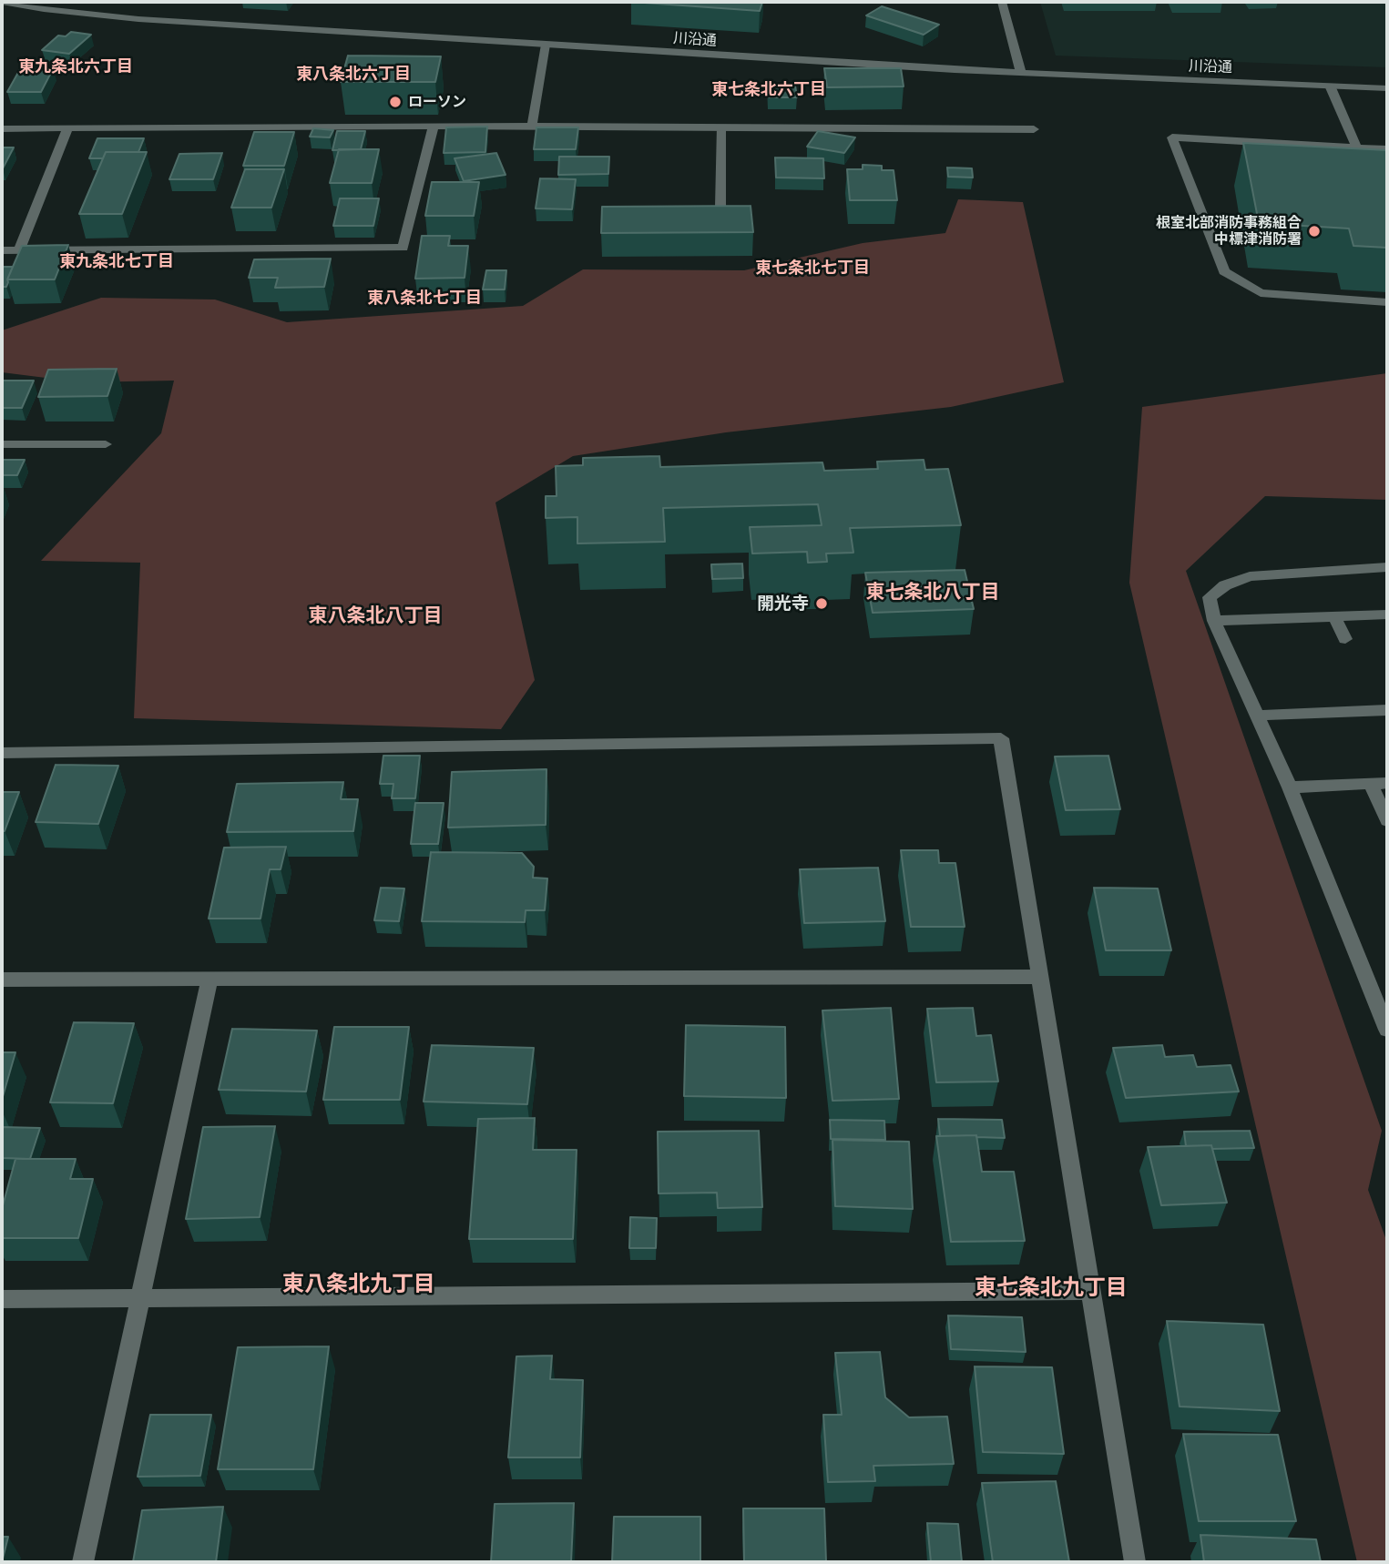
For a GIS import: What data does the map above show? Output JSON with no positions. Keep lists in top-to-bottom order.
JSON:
{
  "streets": {
    "street": ["川沿通"]
  },
  "districts": [
    "東九条北六丁目",
    "東八条北六丁目",
    "東七条北六丁目",
    "東九条北七丁目",
    "東七条北七丁目",
    "東八条北七丁目",
    "東七条北八丁目",
    "東八条北八丁目",
    "東八条北九丁目",
    "東七条北九丁目"
  ],
  "places": ["ローソン", "根室北部消防事務組合 中標津消防署", "開光寺"]
}
